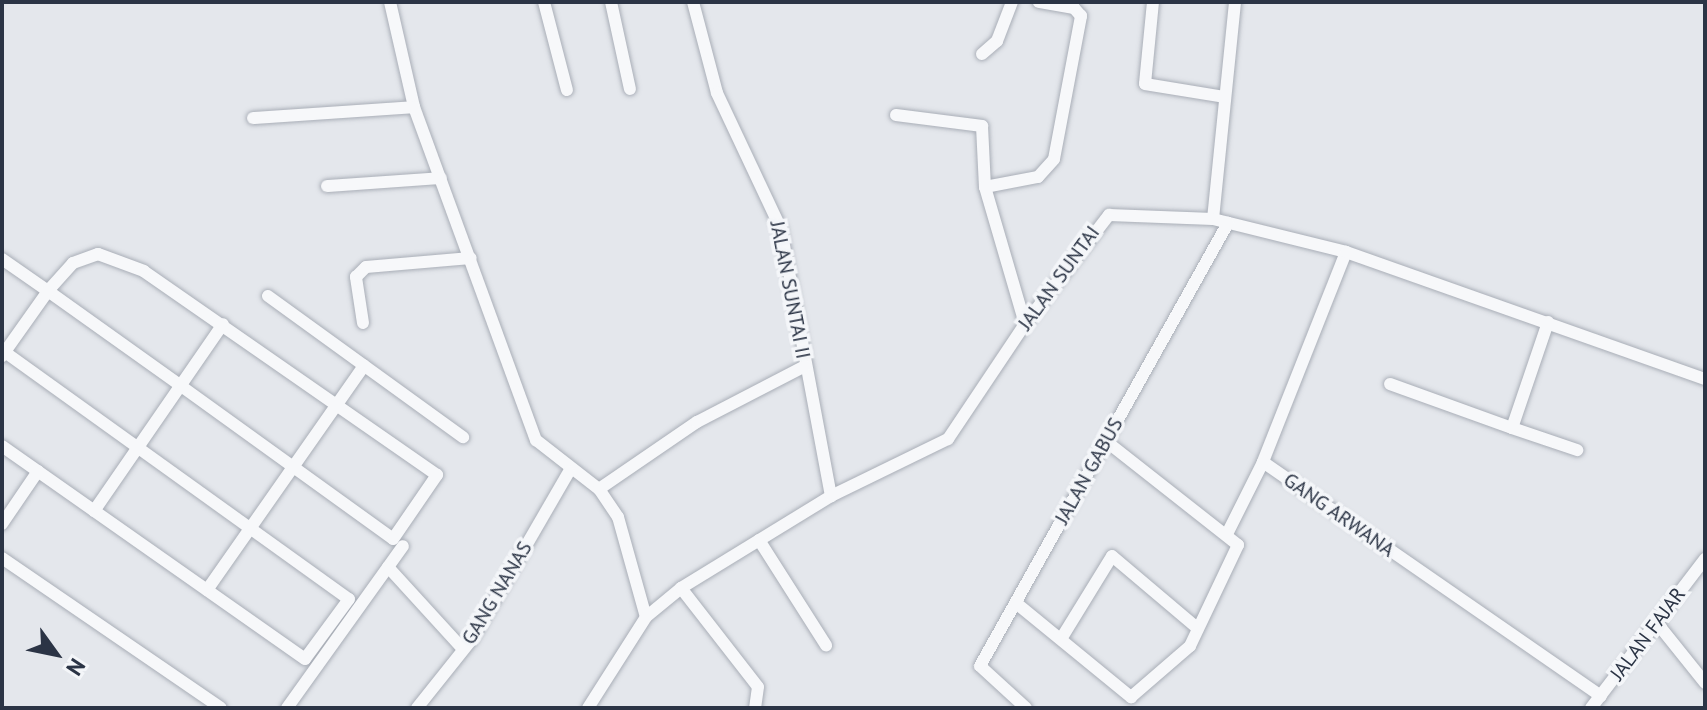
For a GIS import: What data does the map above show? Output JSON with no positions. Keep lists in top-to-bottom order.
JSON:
{
  "streets": {
    "street": [
      "JALAN SUNTAI",
      "JALAN SUNTAI II",
      "JALAN GABUS",
      "GANG ARWANA",
      "GANG NANAS",
      "JALAN FAJAR"
    ]
  },
  "crossings": [
    ["JALAN SUNTAI", "JALAN SUNTAI II"],
    ["JALAN SUNTAI", "JALAN GABUS"],
    ["JALAN SUNTAI", "GANG ARWANA"],
    ["GANG ARWANA", "JALAN FAJAR"]
  ],
  "north": "bottom right"
}
